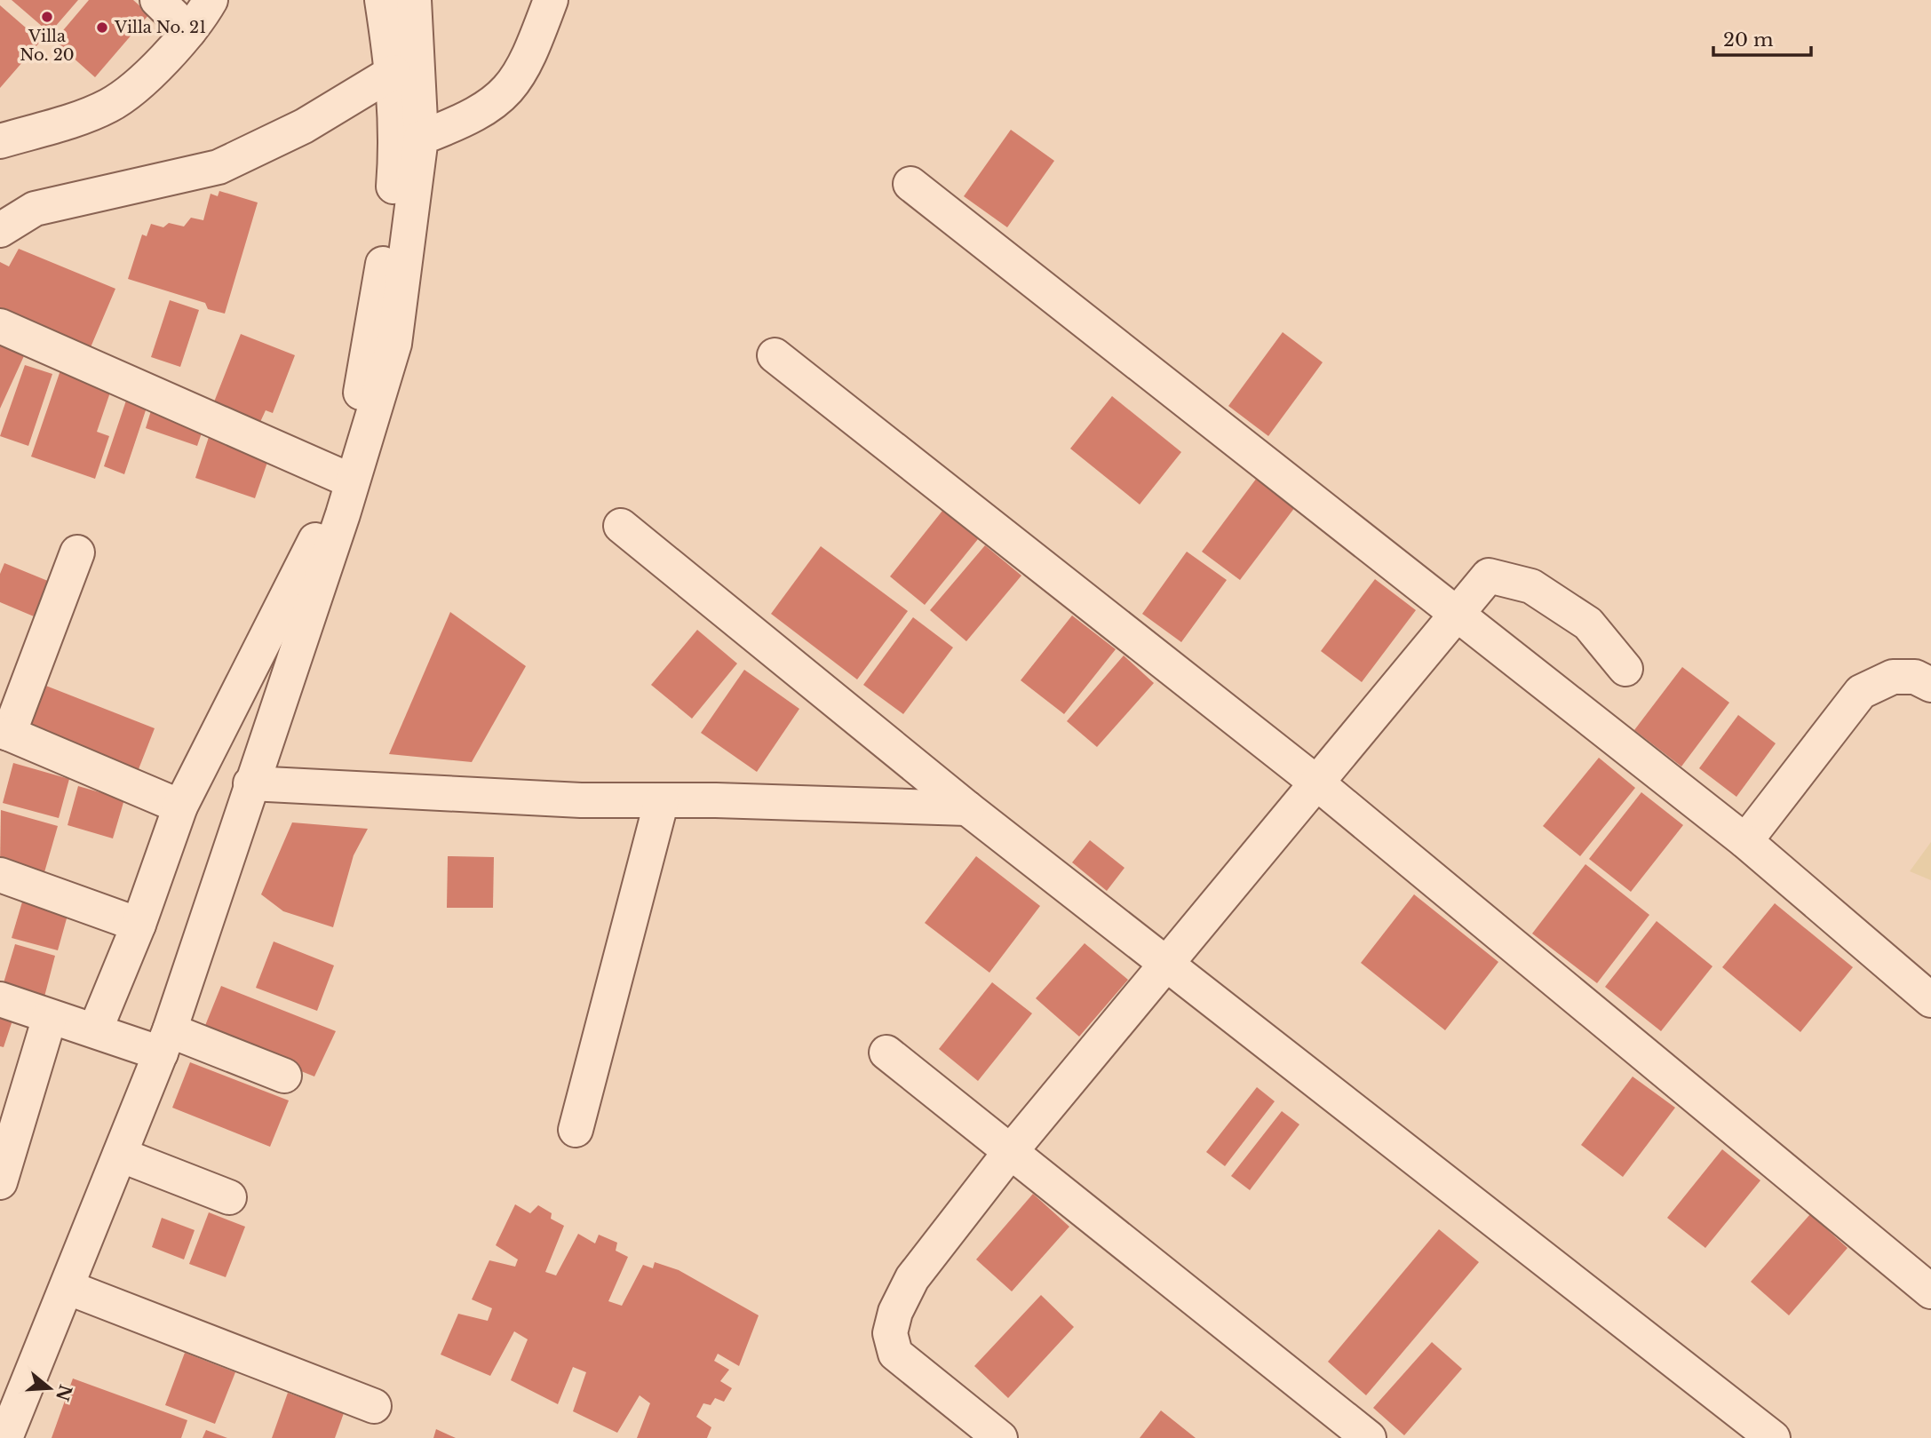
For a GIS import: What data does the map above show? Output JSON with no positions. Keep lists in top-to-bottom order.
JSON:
{
  "places": ["Villa No. 20", "Villa No. 21"],
  "scale_bar": "20 m",
  "north": "right"
}
